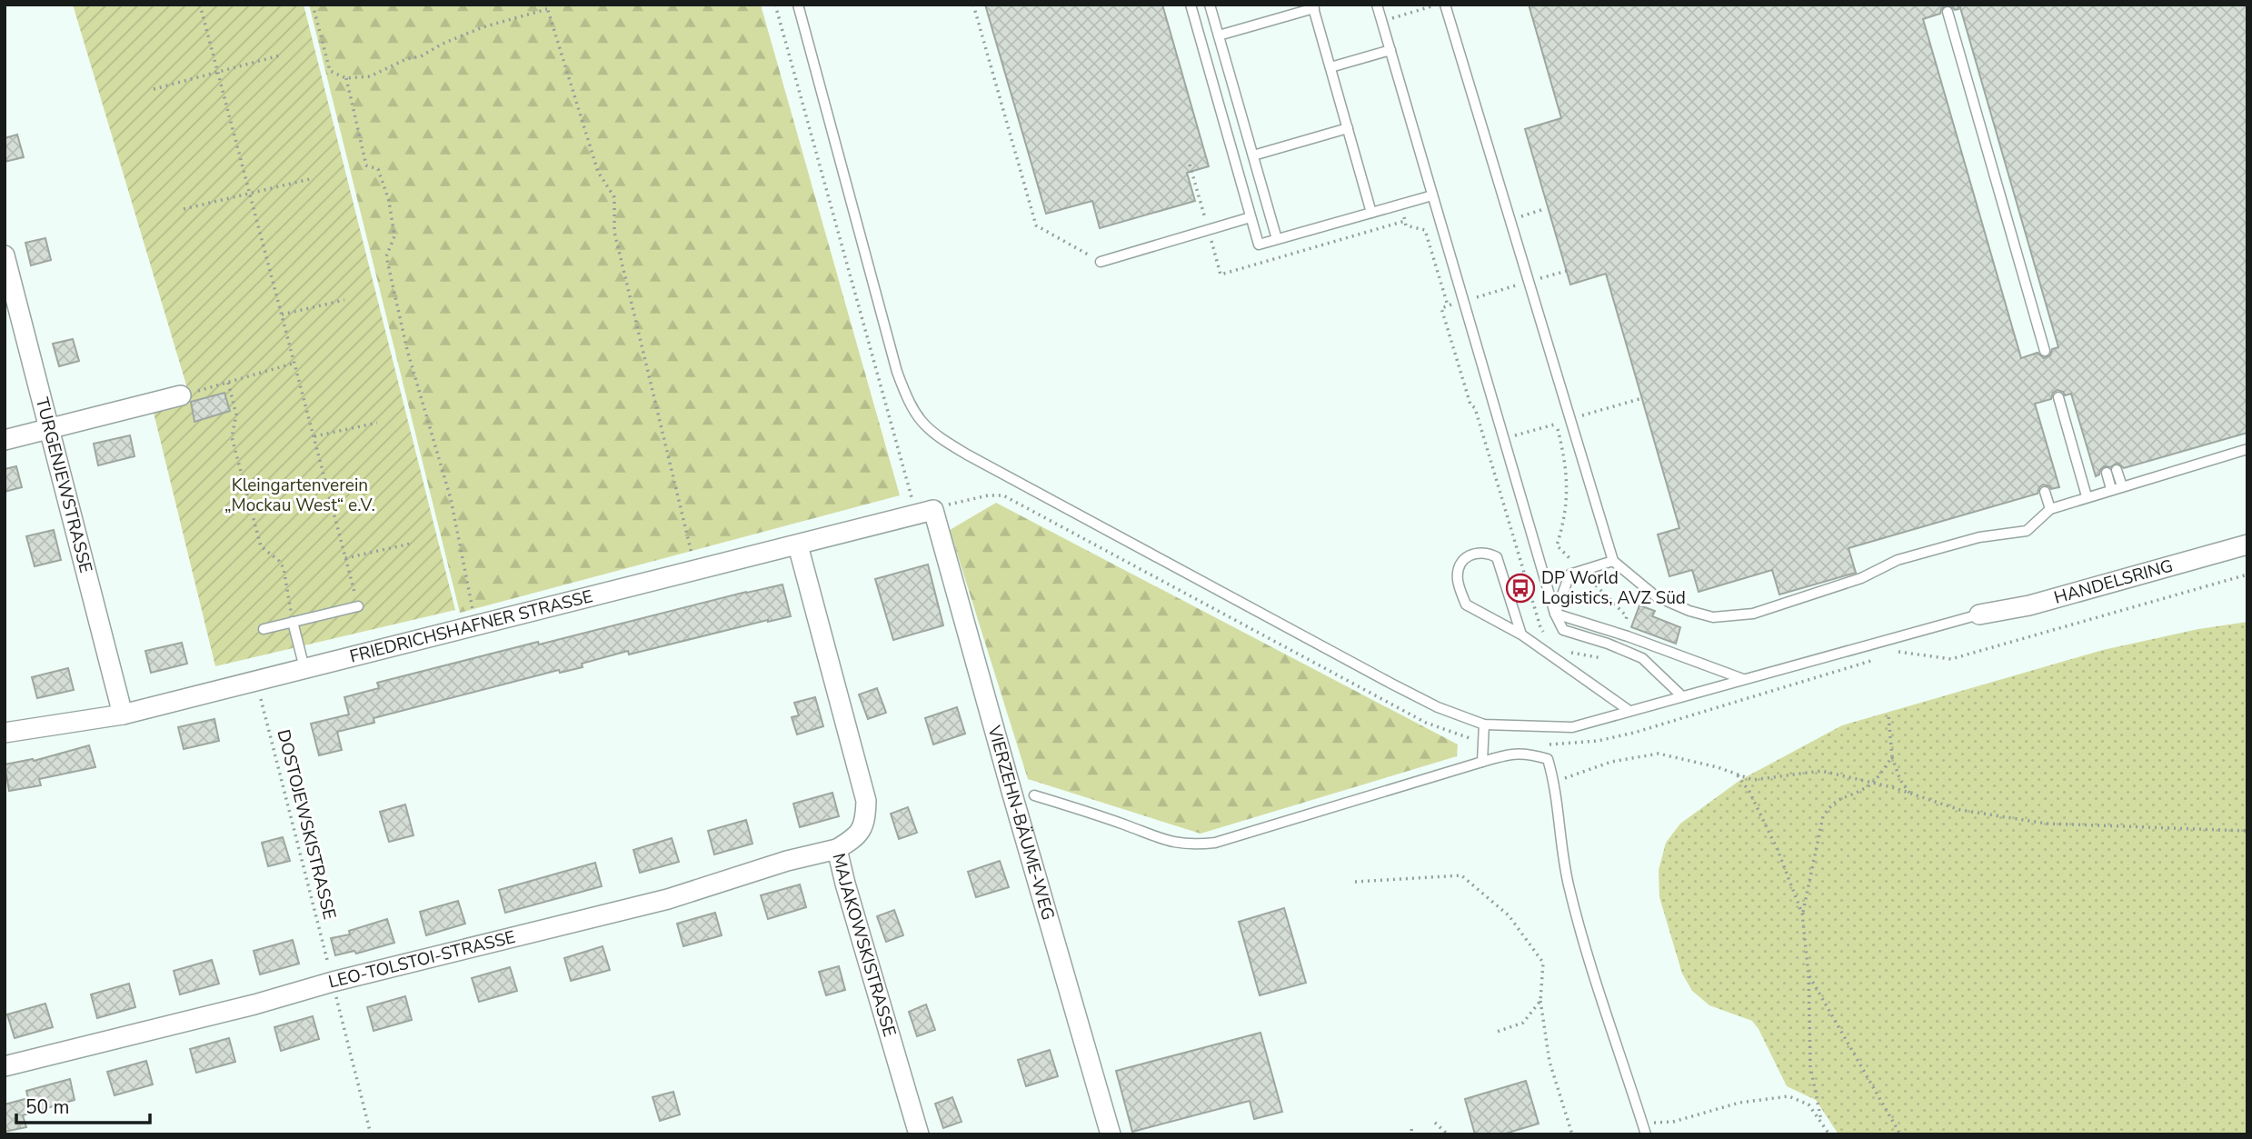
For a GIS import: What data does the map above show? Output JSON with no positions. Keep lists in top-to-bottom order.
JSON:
{
  "streets": {
    "street": [
      "TURGENJEWSTRASSE",
      "HANDELSRING",
      "FRIEDRICHSHAFNER STRASSE",
      "VIERZEHN-BÄUME-WEG",
      "MAJAKOWSKISTRASSE",
      "LEO-TOLSTOI-STRASSE"
    ],
    "path": ["DOSTOJEWSKISTRASSE"]
  },
  "crossings": [
    ["TURGENJEWSTRASSE", "FRIEDRICHSHAFNER STRASSE"],
    ["FRIEDRICHSHAFNER STRASSE", "VIERZEHN-BÄUME-WEG"],
    ["FRIEDRICHSHAFNER STRASSE", "DOSTOJEWSKISTRASSE"],
    ["FRIEDRICHSHAFNER STRASSE", "MAJAKOWSKISTRASSE"],
    ["MAJAKOWSKISTRASSE", "LEO-TOLSTOI-STRASSE"]
  ],
  "parks": ["Kleingartenverein „Mockau West“ e.V."],
  "places": {
    "bus stop": ["DP World Logistics, AVZ Süd"]
  },
  "scale_bar": "50 m"
}
